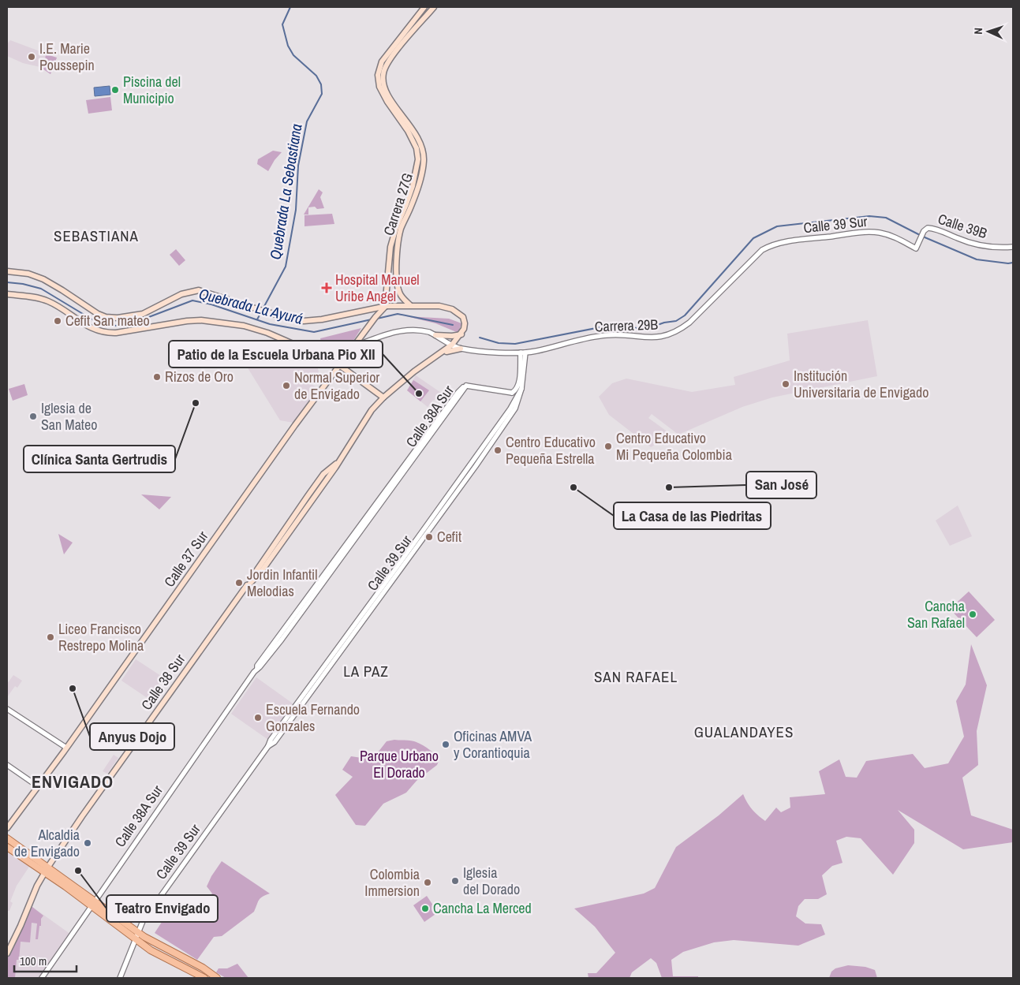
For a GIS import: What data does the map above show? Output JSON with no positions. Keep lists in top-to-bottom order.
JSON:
{
  "streets": {
    "main road": ["Carrera 27G", "Calle 37 Sur", "Calle 38 Sur"],
    "street": [
      "Calle 39 Sur",
      "Calle 39B",
      "Carrera 29B",
      "Calle 38A Sur"
    ]
  },
  "crossings": [
    ["Carrera 27G", "Calle 37 Sur"],
    ["Calle 39 Sur", "Calle 39B"],
    ["Calle 39 Sur", "Carrera 29B"],
    ["Carrera 29B", "Calle 37 Sur"],
    ["Carrera 29B", "Calle 38 Sur"]
  ],
  "districts": [
    "SEBASTIANA",
    "LA PAZ",
    "SAN RAFAEL",
    "GUALANDAYES",
    "ENVIGADO"
  ],
  "water": ["Quebrada La Sebastiana", "Quebrada La Ayurá"],
  "parks": ["Parque Urbano El Dorado"],
  "places": {
    "other": [
      "I.E. Marie Poussepin",
      "Piscina del Municipio",
      "Cefit San mateo",
      "Rizos de Oro",
      "Institución Universitaria de Envigado",
      "Normal Superior de Envigado",
      "Patio de la Escuela Urbana Pio XII",
      "Clínica Santa Gertrudis",
      "Iglesia de San Mateo",
      "Centro Educativo Mi Pequeña Colombia",
      "Centro Educativo Pequeña Estrella",
      "La Casa de las Piedritas",
      "San José",
      "Cefit",
      "Jordin Infantil Melodias",
      "Cancha San Rafael",
      "Liceo Francisco Restrepo Molina",
      "Anyus Dojo",
      "Escuela Fernando Gonzales",
      "Oficinas AMVA y Corantioquia",
      "Alcaldia de Envigado",
      "Teatro Envigado",
      "Iglesia del Dorado",
      "Colombia Immersion",
      "Cancha La Merced"
    ],
    "health": ["Hospital Manuel Uribe Angel"]
  },
  "scale_bar": "100 m",
  "north": "left"
}
